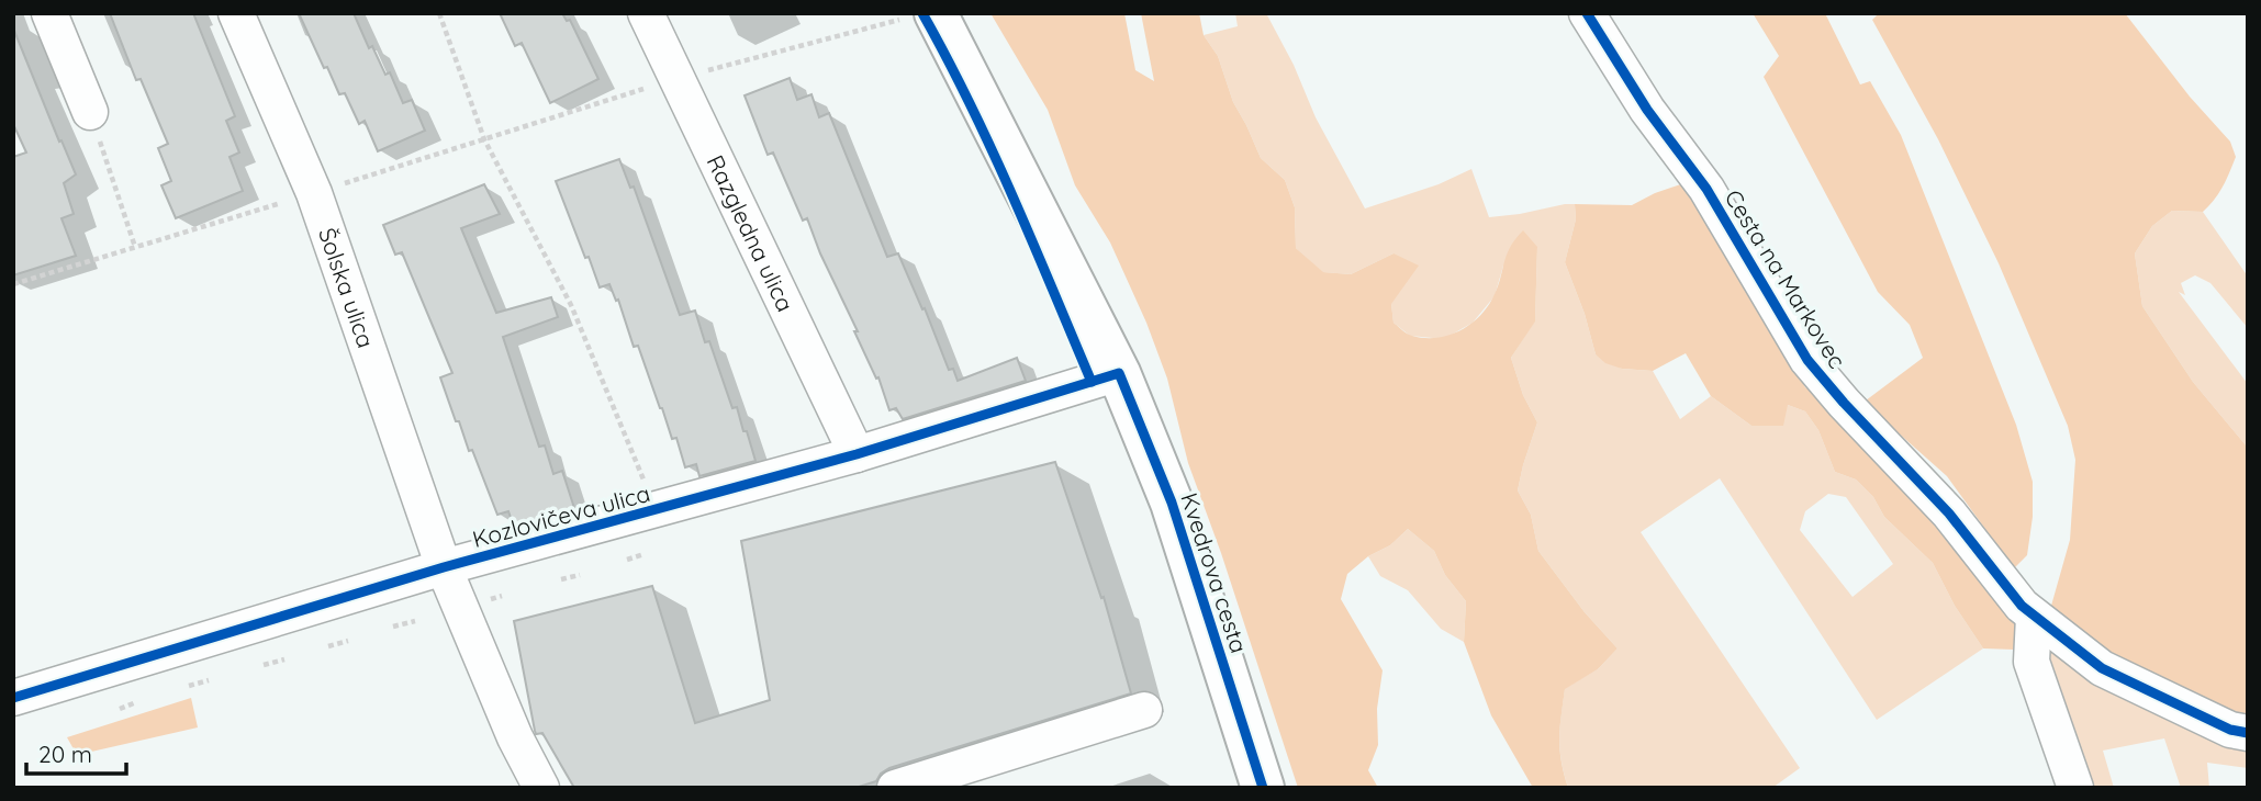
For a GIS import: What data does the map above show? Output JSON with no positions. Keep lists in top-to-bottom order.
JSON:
{
  "streets": {
    "street": [
      "Razgledna ulica",
      "Cesta na Markovec",
      "Šolska ulica",
      "Kozlovičeva ulica",
      "Kvedrova cesta"
    ]
  },
  "crossings": [
    ["Razgledna ulica", "Kozlovičeva ulica"],
    ["Šolska ulica", "Kozlovičeva ulica"],
    ["Kozlovičeva ulica", "Kvedrova cesta"]
  ],
  "scale_bar": "20 m"
}
